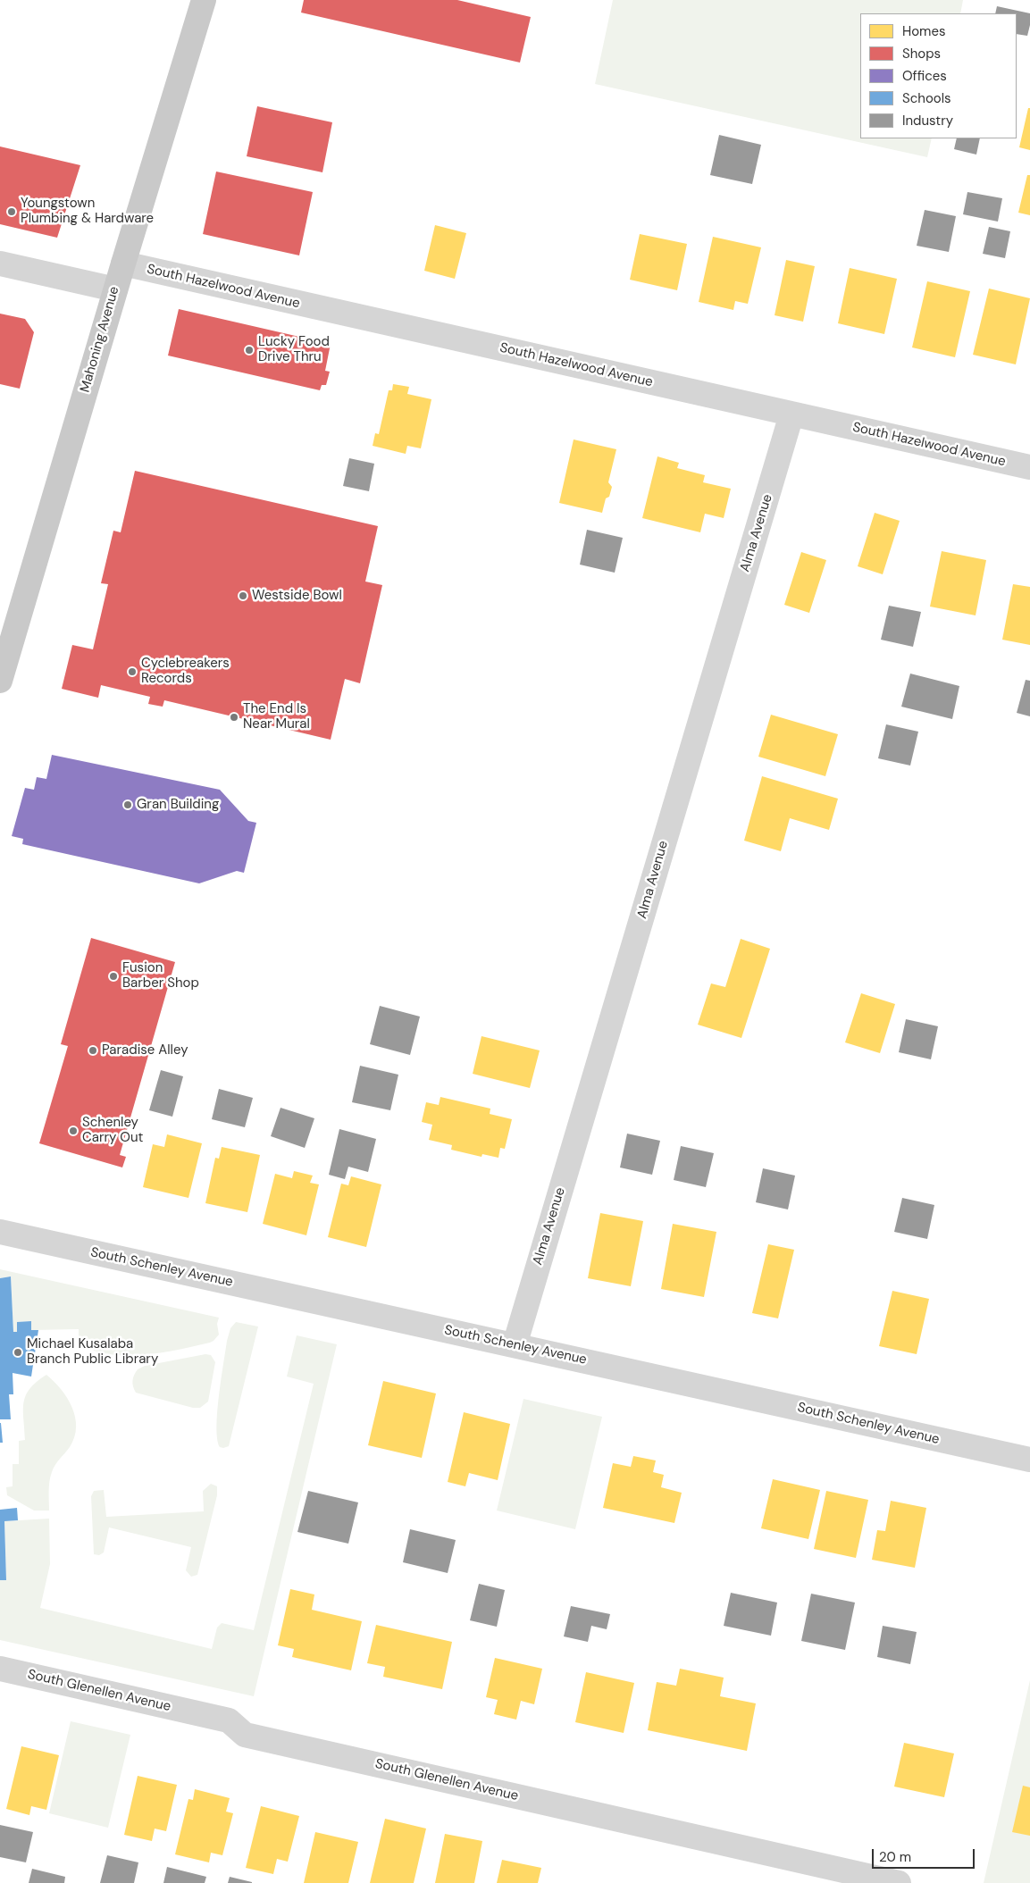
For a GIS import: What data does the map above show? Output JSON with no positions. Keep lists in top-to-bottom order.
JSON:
{
  "streets": {
    "main road": ["Mahoning Avenue"],
    "street": [
      "South Hazelwood Avenue",
      "Alma Avenue",
      "South Schenley Avenue",
      "South Glenellen Avenue"
    ]
  },
  "crossings": [
    ["South Hazelwood Avenue", "Mahoning Avenue"],
    ["South Hazelwood Avenue", "Alma Avenue"],
    ["Alma Avenue", "South Schenley Avenue"]
  ],
  "places": [
    "Youngstown Plumbing & Hardware",
    "Lucky Food Drive Thru",
    "Westside Bowl",
    "Cyclebreakers Records",
    "The End Is Near Mural",
    "Gran Building",
    "Fusion Barber Shop",
    "Paradise Alley",
    "Schenley Carry Out",
    "Michael Kusalaba Branch Public Library"
  ],
  "legend": [
    "Homes",
    "Shops",
    "Offices",
    "Schools",
    "Industry"
  ],
  "scale_bar": "20 m"
}
